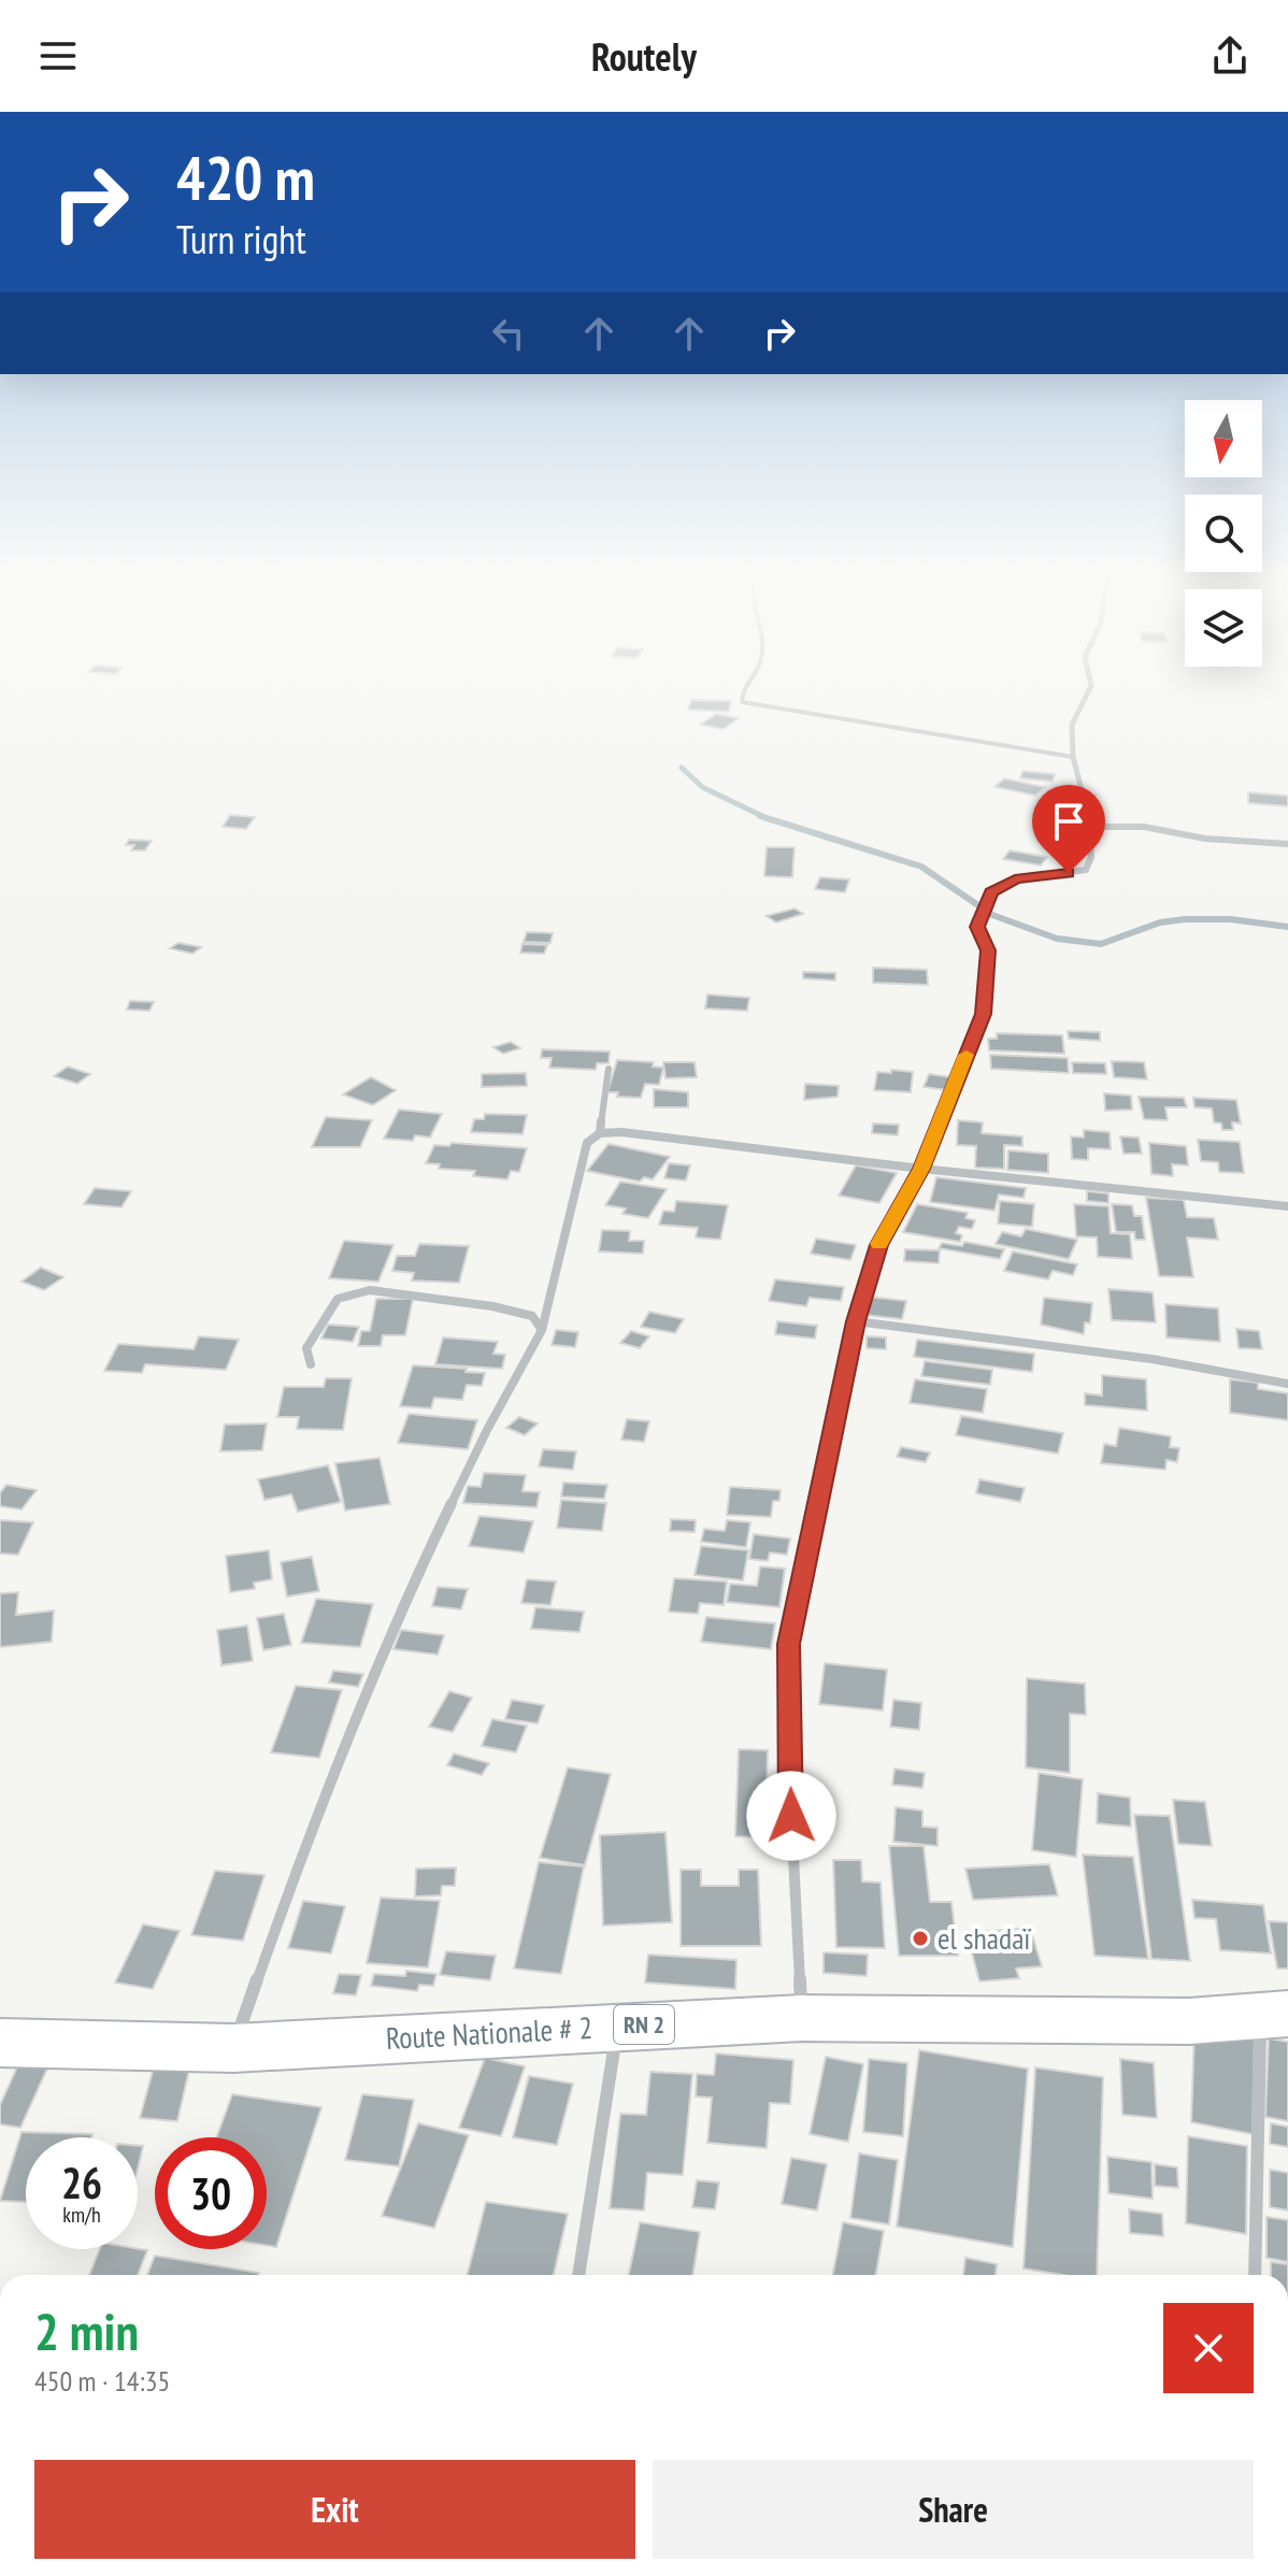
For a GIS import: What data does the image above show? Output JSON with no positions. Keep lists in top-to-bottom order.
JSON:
{
  "streets": {
    "main road": ["RN 2", "Route Nationale # 2"]
  },
  "places": ["el shadaï"],
  "north": "bottom",
  "page": {
    "header": "Routely",
    "turn": ["420 m", "Turn right"],
    "speed": "26 km/h",
    "limit": "30",
    "heading": ["2 min", "450 m · 14:35"],
    "buttons": ["Exit", "Share"]
  }
}
